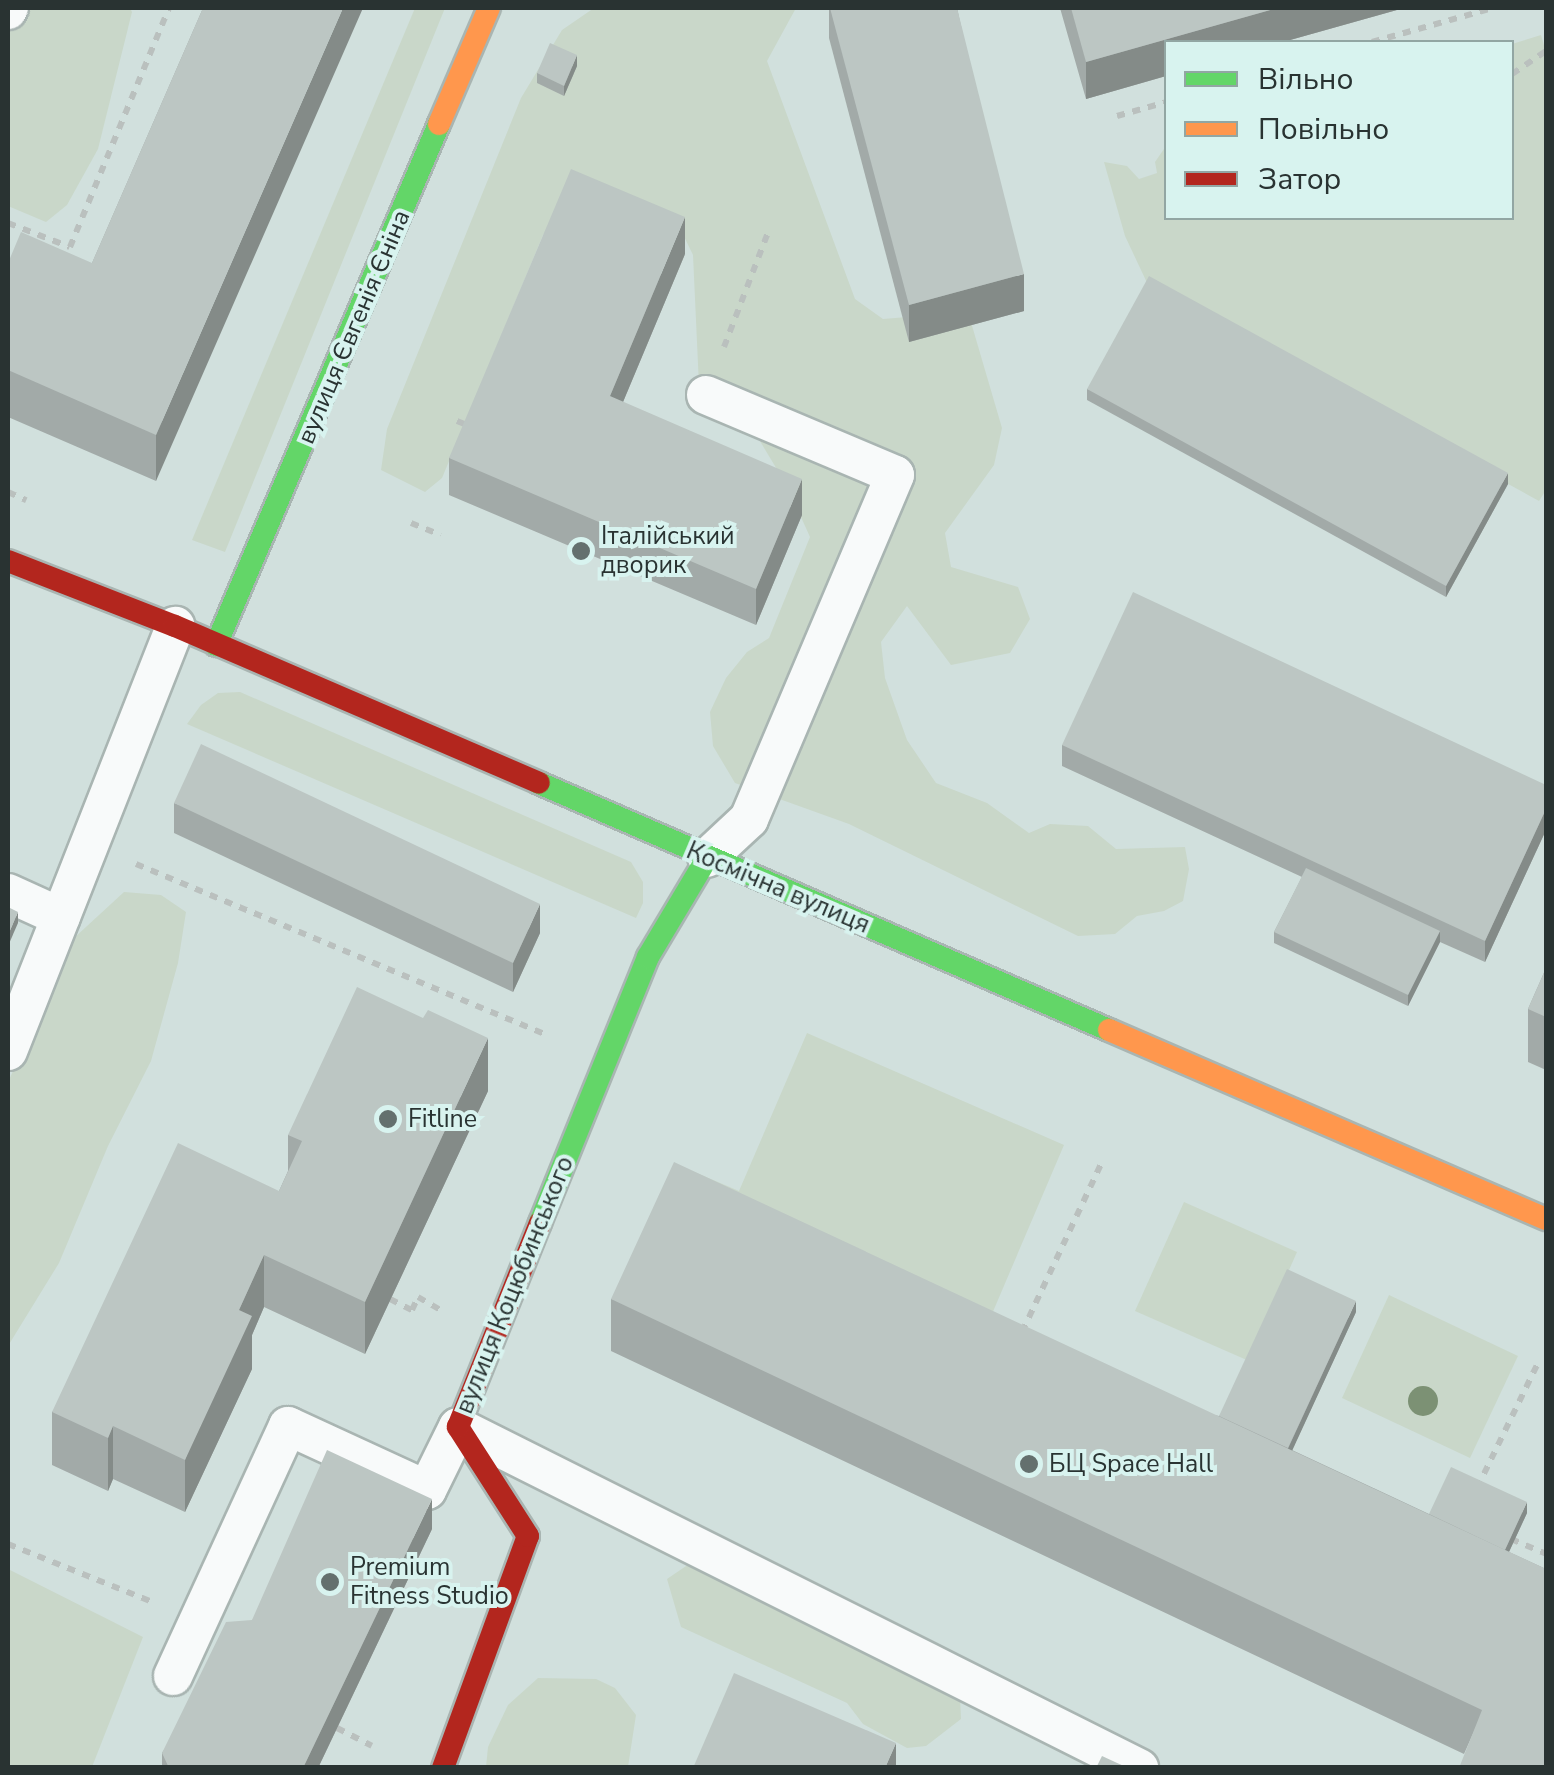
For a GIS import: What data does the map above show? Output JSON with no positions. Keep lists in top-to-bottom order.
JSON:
{
  "streets": {
    "street": ["вулиця Євгенія Єніна", "Космічна вулиця", "вулиця Коцюбинського"]
  },
  "crossings": [
    ["вулиця Євгенія Єніна", "Космічна вулиця"],
    ["Космічна вулиця", "вулиця Коцюбинського"]
  ],
  "places": [
    "Італійський дворик",
    "Fitline",
    "БЦ Space Hall",
    "Premium Fitness Studio"
  ],
  "legend": ["Вільно", "Повільно", "Затор"]
}
